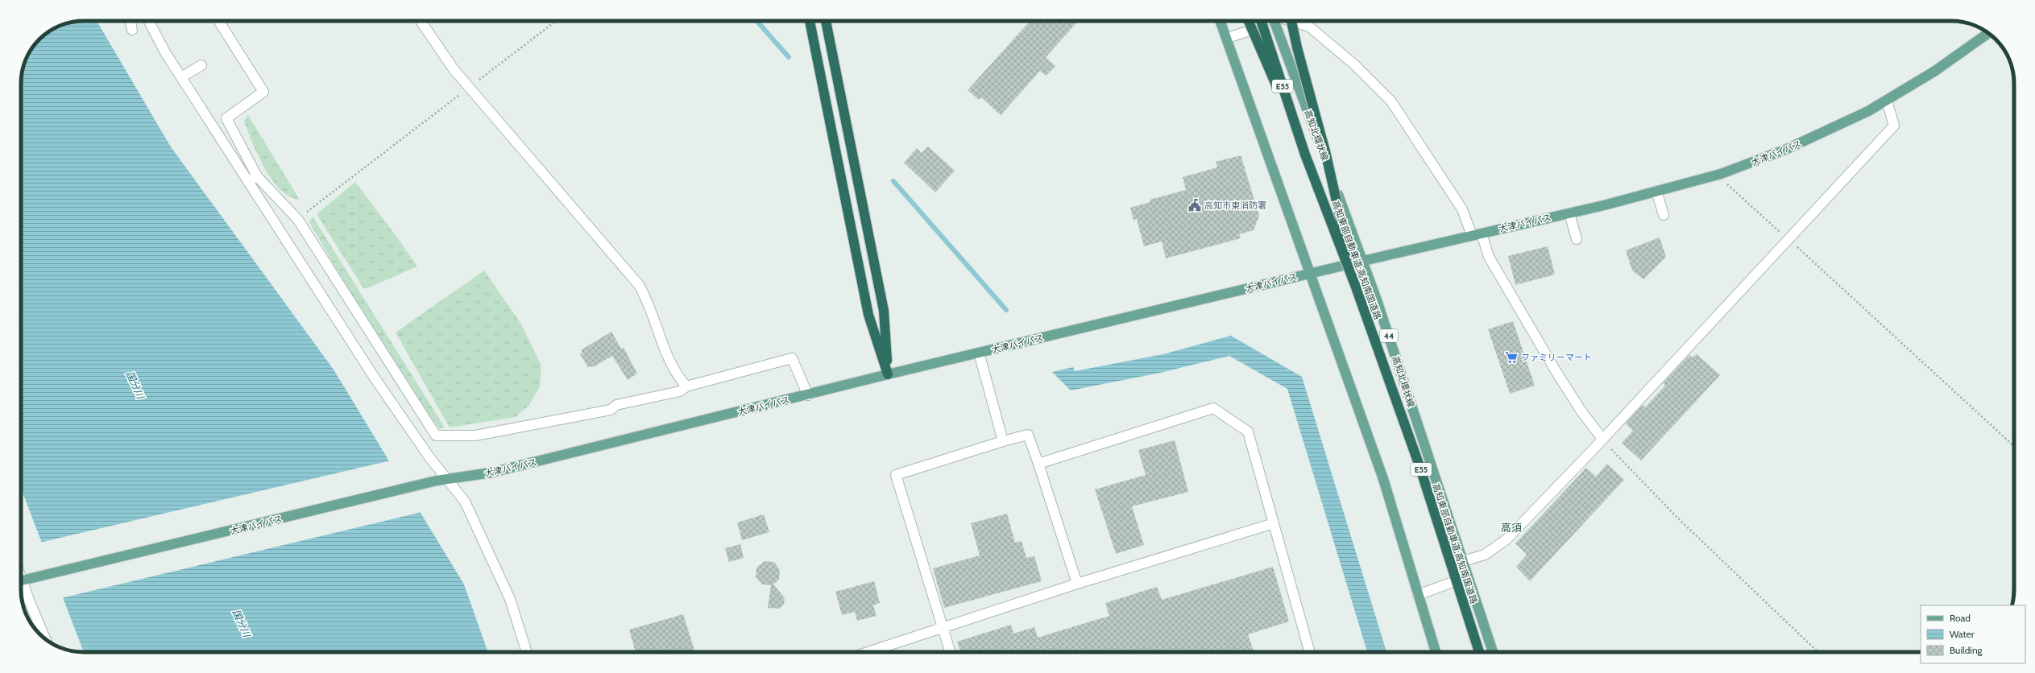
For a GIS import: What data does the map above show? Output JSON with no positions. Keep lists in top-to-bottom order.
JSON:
{
  "streets": {
    "highway": ["E55", "高知東部自動車道;高知南国道路"],
    "main road": ["高知北環状線", "大津バイパス", "44"]
  },
  "crossings": [
    ["高知北環状線", "大津バイパス"]
  ],
  "districts": ["高須"],
  "water": ["国分川"],
  "places": {
    "public building": ["高知市東消防署"],
    "supermarket": ["ファミリーマート"]
  },
  "legend": ["Road", "Water", "Building"]
}
